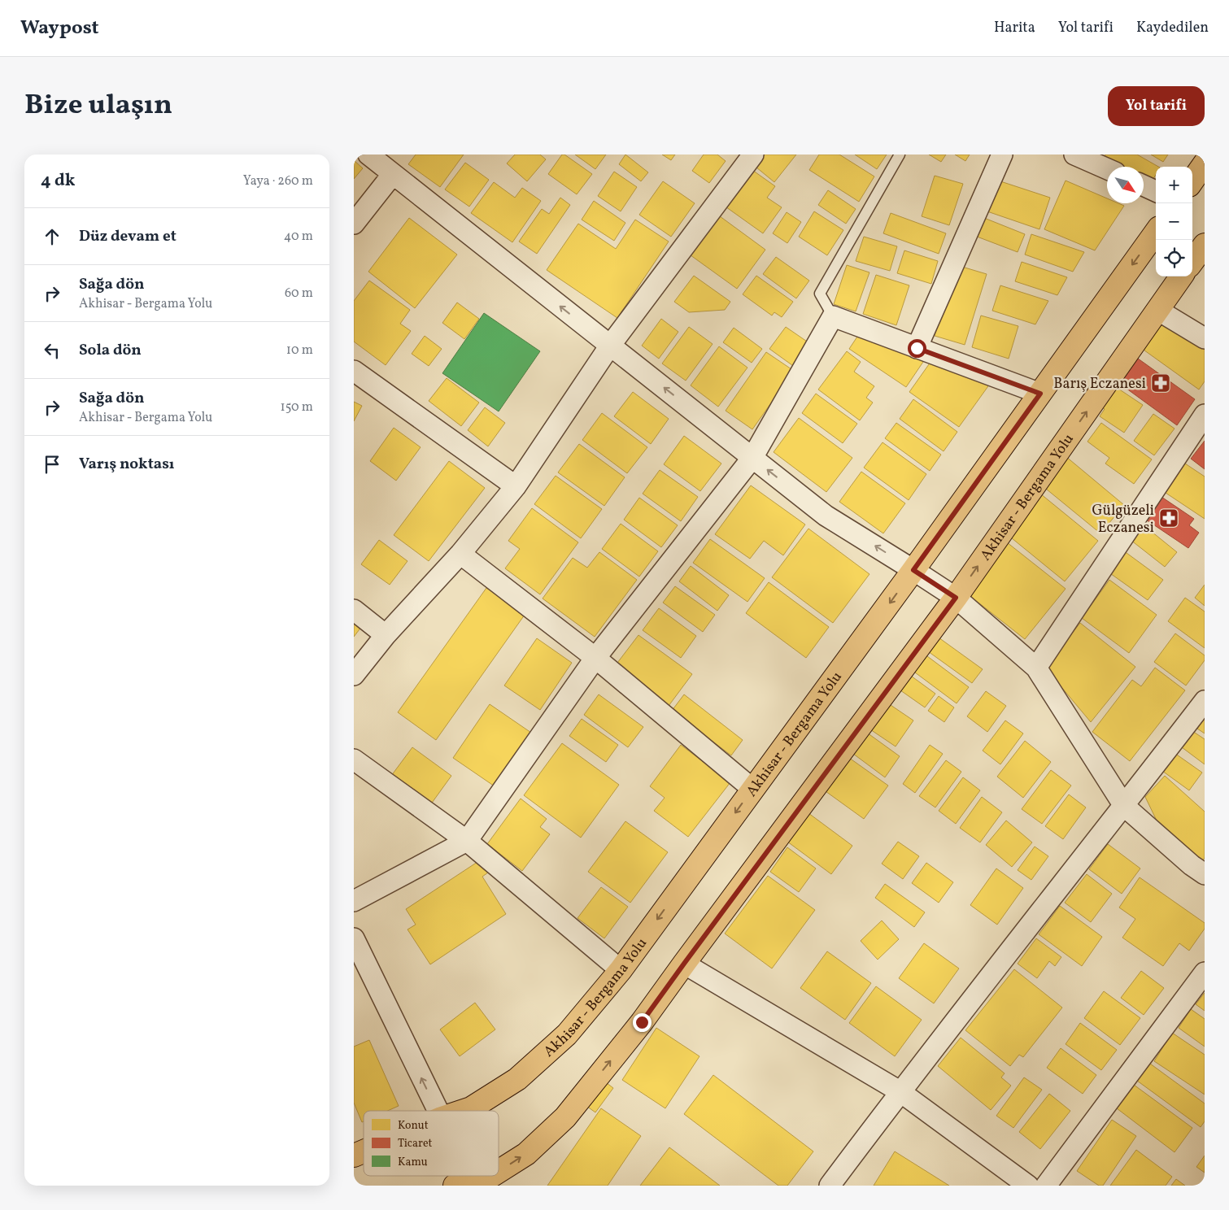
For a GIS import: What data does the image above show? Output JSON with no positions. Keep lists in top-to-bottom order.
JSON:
{
  "streets": {
    "main road": ["Akhisar - Bergama Yolu"]
  },
  "places": {
    "pharmacy": ["Barış Eczanesi", "Gülgüzeli Eczanesi"]
  },
  "legend": ["Konut", "Ticaret", "Kamu"],
  "north": "bottom right",
  "page": {
    "header": "Waypost",
    "nav": ["Harita", "Yol tarifi", "Kaydedilen"],
    "title": "Bize ulaşın",
    "buttons": "Yol tarifi",
    "heading": ["4 dk", "Yaya · 260 m"],
    "map_buttons": ["+", "−"],
    "list": [
      ["Düz devam et", "40 m"],
      ["Sağa dön", "Akhisar - Bergama Yolu", "60 m"],
      ["Sola dön", "10 m"],
      ["Sağa dön", "Akhisar - Bergama Yolu", "150 m"],
      "Varış noktası"
    ]
  }
}
